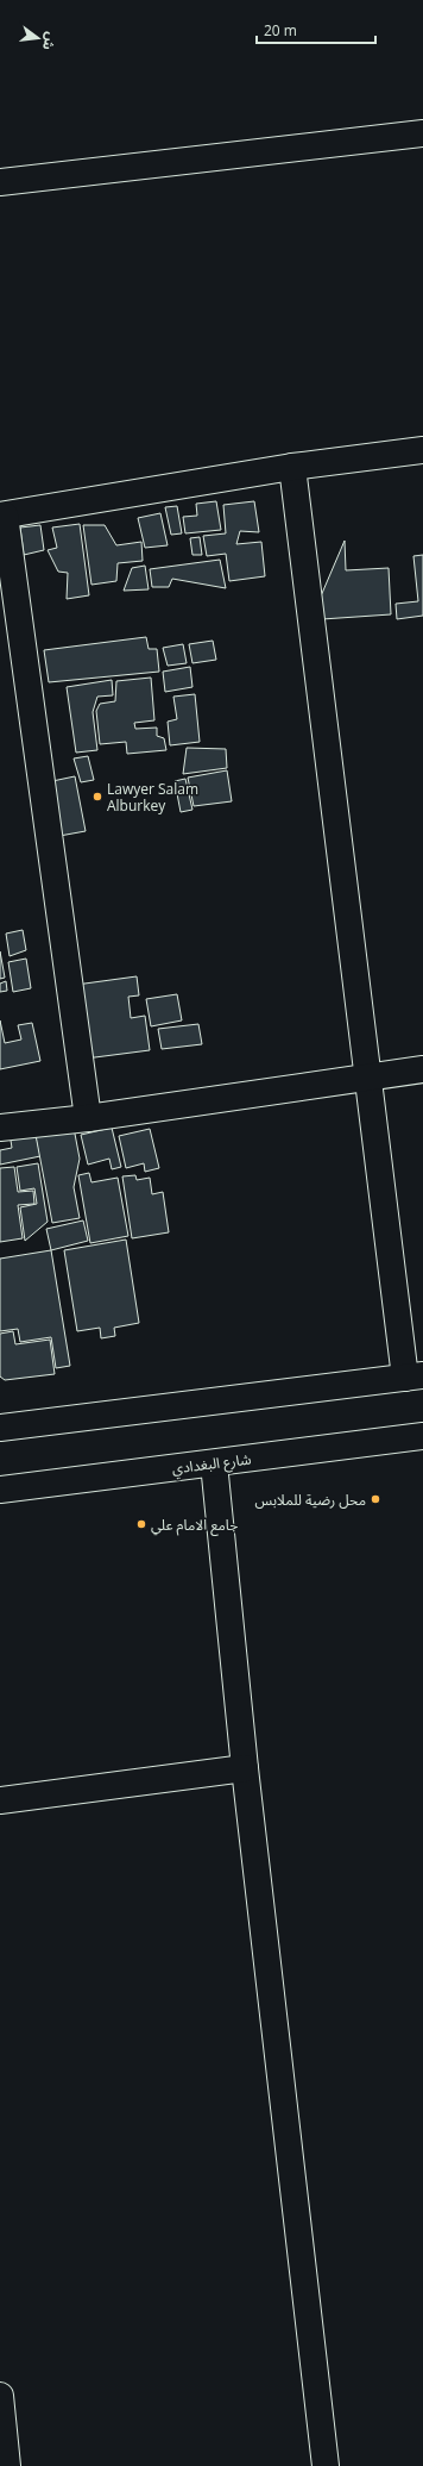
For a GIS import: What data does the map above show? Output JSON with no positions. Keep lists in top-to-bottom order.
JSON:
{
  "streets": {
    "street": ["شارع البغدادي"]
  },
  "places": ["Lawyer Salam Alburkey", "محل رضية للملابس", "جامع الامام علي"],
  "scale_bar": "20 m",
  "north": "right"
}
